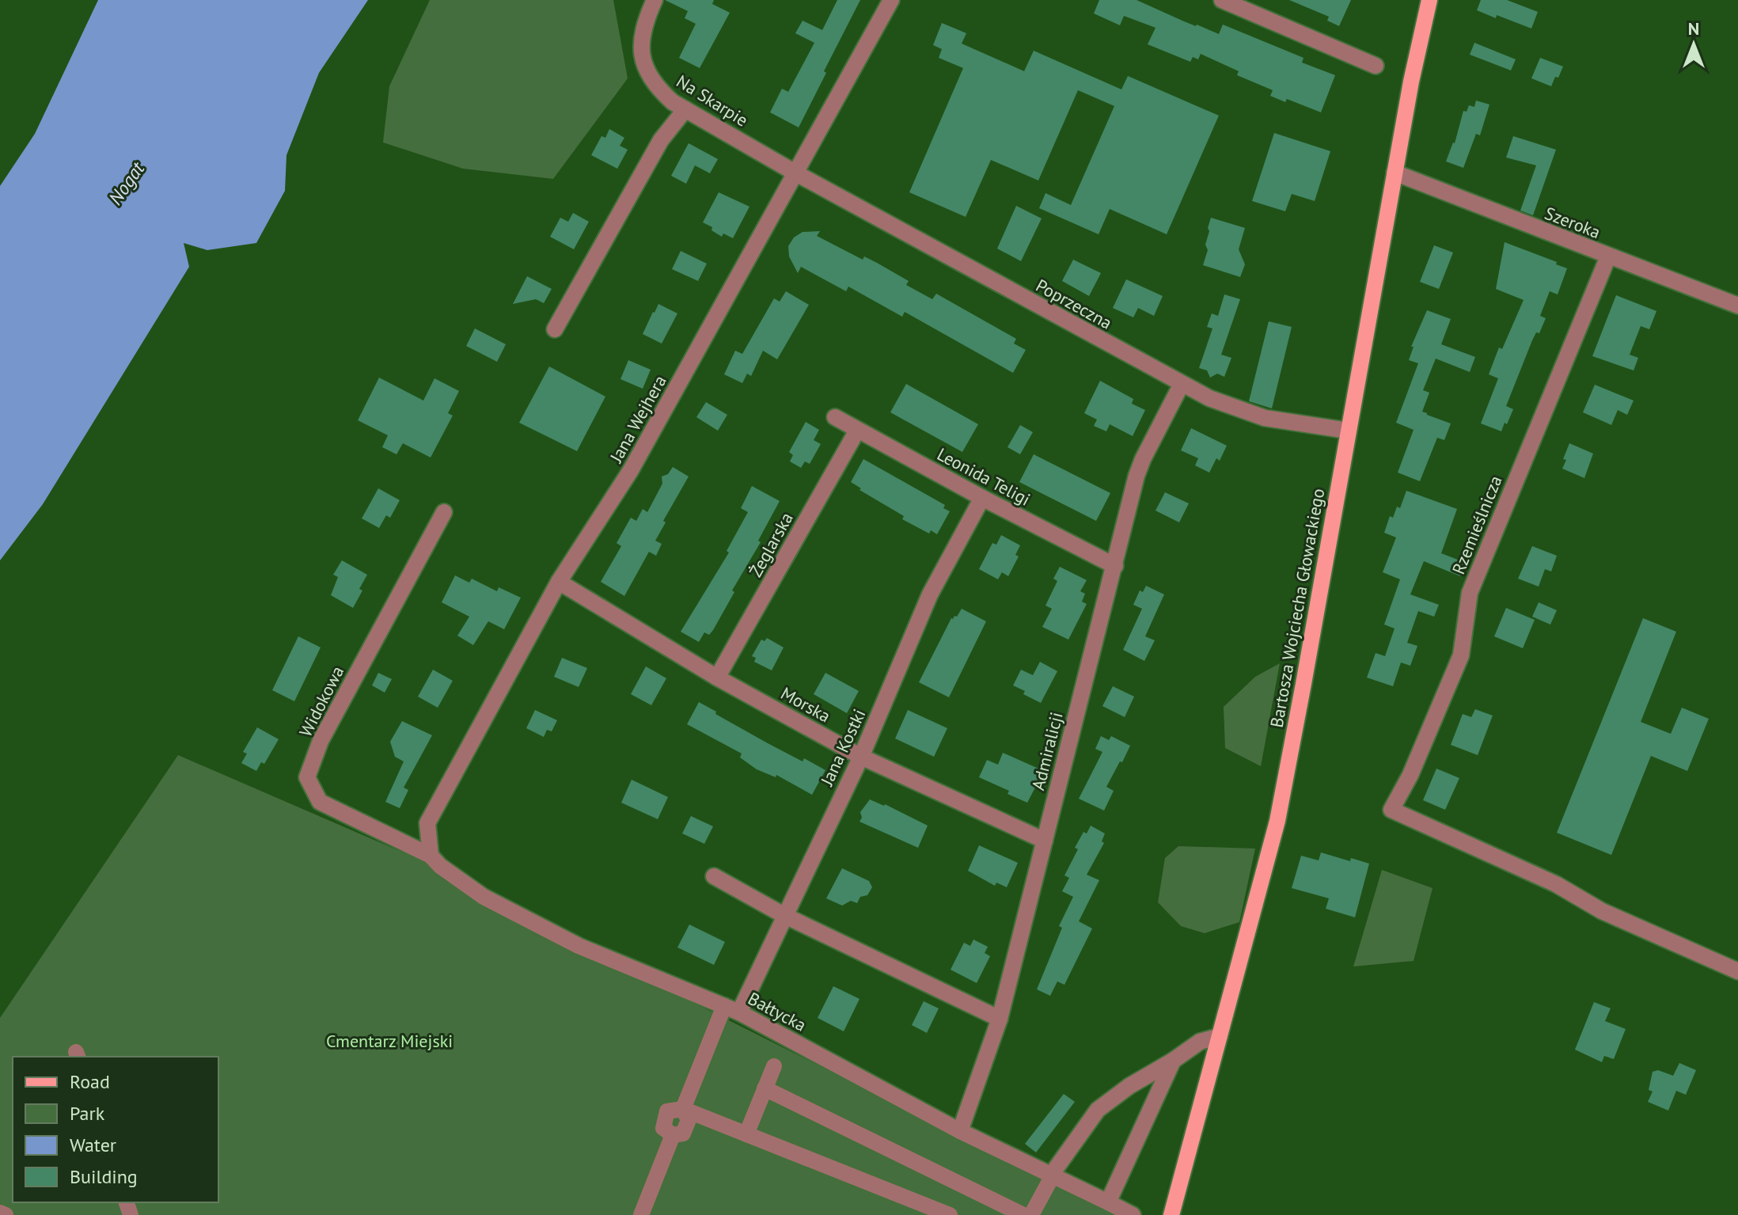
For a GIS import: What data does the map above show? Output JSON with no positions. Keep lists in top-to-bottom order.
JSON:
{
  "streets": {
    "main road": ["Bartosza Wojciecha Głowackiego"],
    "street": [
      "Na Skarpie",
      "Szeroka",
      "Poprzeczna",
      "Jana Wejhera",
      "Leonida Teligi",
      "Rzemieślnicza",
      "Żeglarska",
      "Widokowa",
      "Morska",
      "Jana Kostki",
      "Admiralicji",
      "Bałtycka"
    ]
  },
  "crossings": [
    ["Na Skarpie", "Poprzeczna"],
    ["Na Skarpie", "Jana Wejhera"],
    ["Szeroka", "Rzemieślnicza"],
    ["Szeroka", "Bartosza Wojciecha Głowackiego"],
    ["Poprzeczna", "Jana Wejhera"],
    ["Poprzeczna", "Bartosza Wojciecha Głowackiego"],
    ["Poprzeczna", "Admiralicji"],
    ["Jana Wejhera", "Widokowa"],
    ["Jana Wejhera", "Morska"],
    ["Jana Wejhera", "Bałtycka"],
    ["Leonida Teligi", "Żeglarska"],
    ["Leonida Teligi", "Jana Kostki"],
    ["Leonida Teligi", "Admiralicji"],
    ["Żeglarska", "Morska"],
    ["Widokowa", "Bałtycka"],
    ["Morska", "Jana Kostki"],
    ["Morska", "Admiralicji"],
    ["Jana Kostki", "Bałtycka"],
    ["Admiralicji", "Bałtycka"]
  ],
  "water": ["Nogat"],
  "parks": ["Cmentarz Miejski"],
  "legend": [
    "Road",
    "Park",
    "Water",
    "Building"
  ],
  "north": "top"
}
